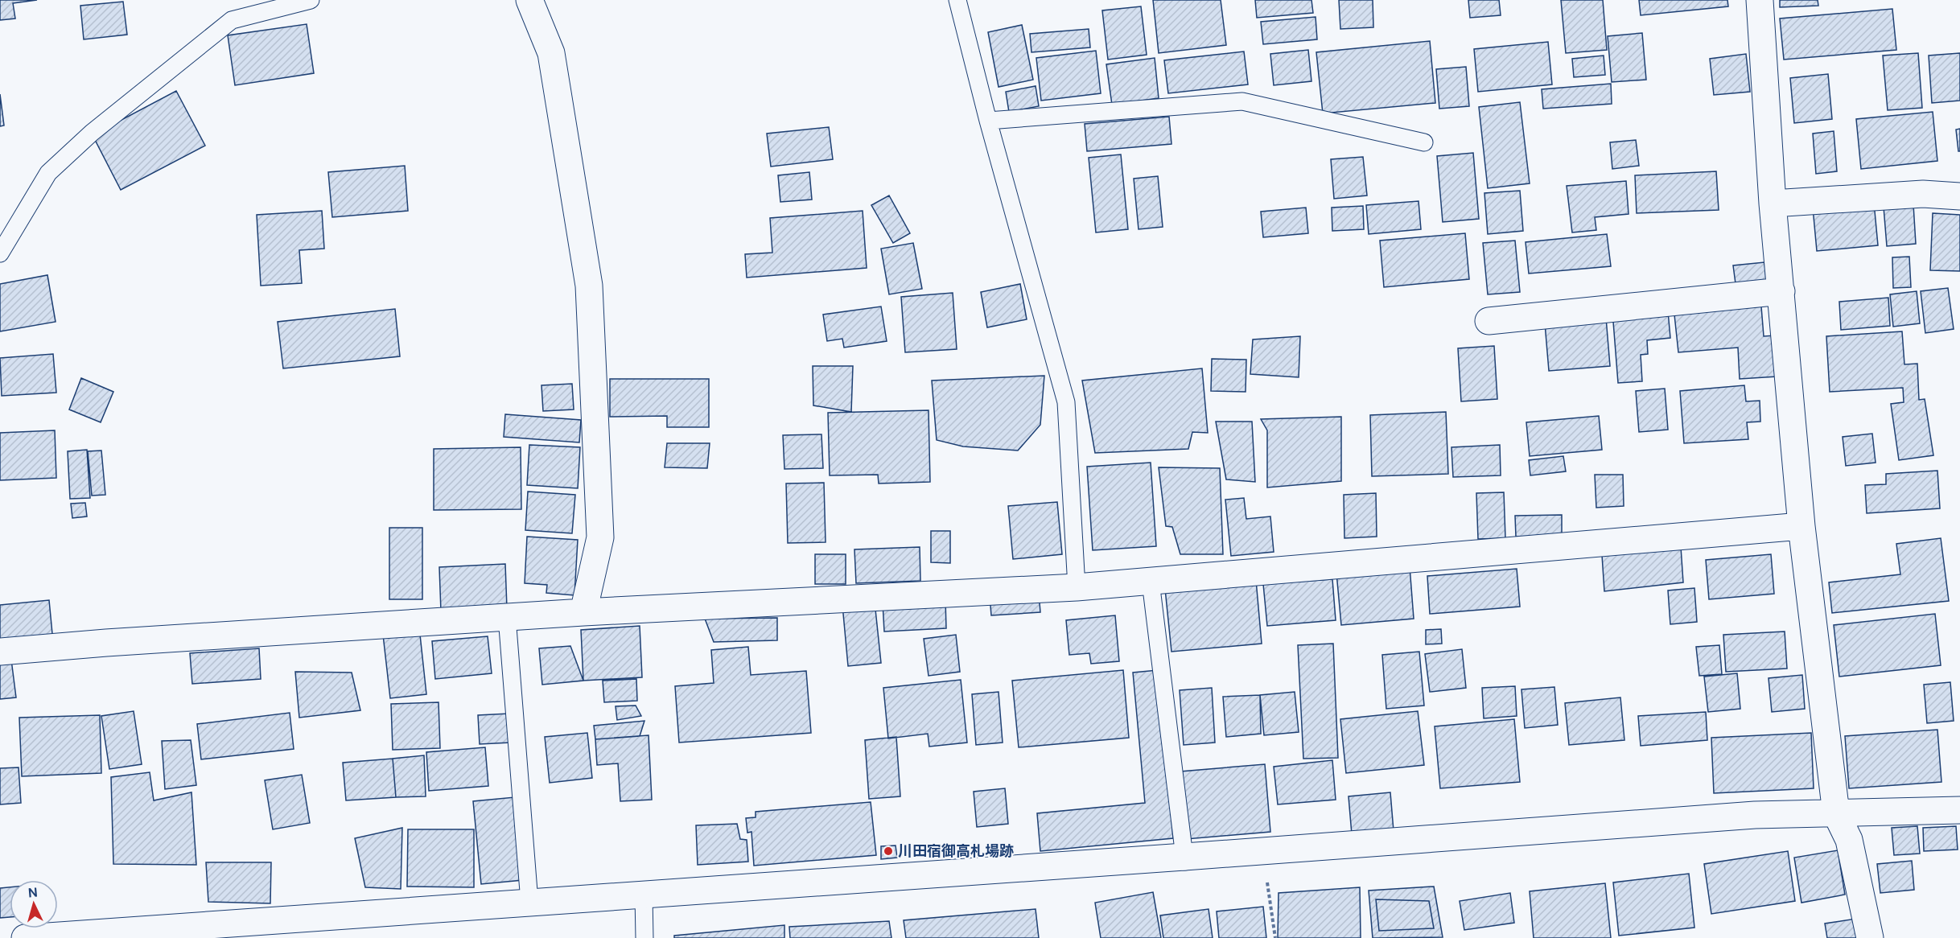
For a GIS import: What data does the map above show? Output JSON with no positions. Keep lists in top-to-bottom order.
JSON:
{
  "places": ["川田宿御高札場跡"],
  "north": "top"
}
